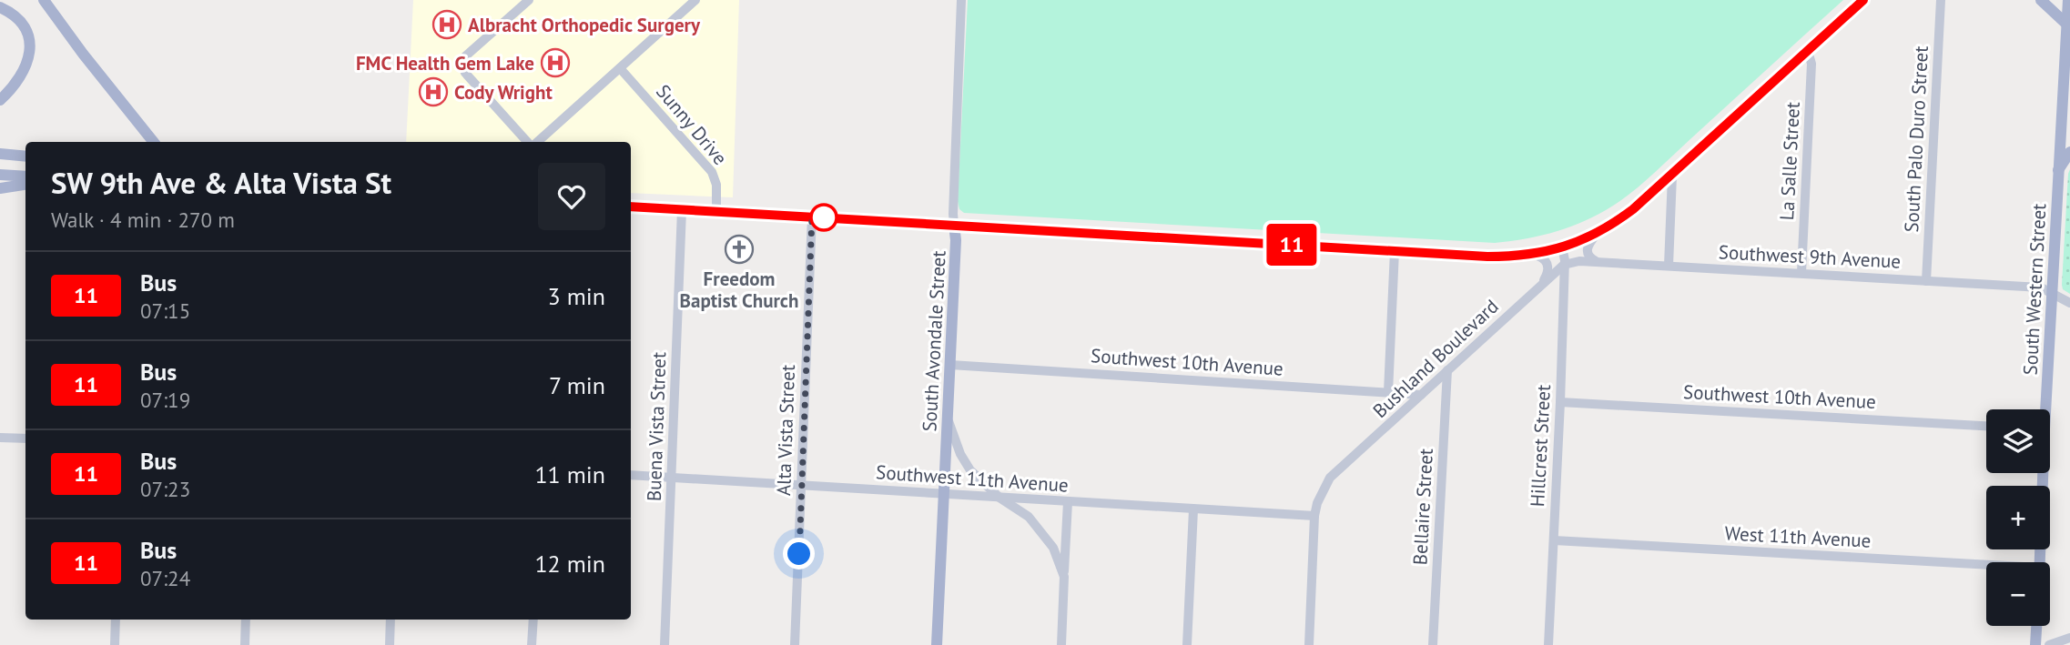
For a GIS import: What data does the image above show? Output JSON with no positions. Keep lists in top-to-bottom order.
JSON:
{
  "streets": {
    "main road": ["South Western Street", "South Avondale Street"],
    "street": [
      "Sunny Drive",
      "South Palo Duro Street",
      "La Salle Street",
      "Southwest 9th Avenue",
      "Bushland Boulevard",
      "Southwest 10th Avenue",
      "Buena Vista Street",
      "Alta Vista Street",
      "Hillcrest Street",
      "Southwest 11th Avenue",
      "Bellaire Street",
      "West 11th Avenue"
    ]
  },
  "crossings": [
    ["South Palo Duro Street", "Southwest 9th Avenue"],
    ["La Salle Street", "Southwest 9th Avenue"],
    ["Southwest 9th Avenue", "South Western Street"],
    ["Southwest 9th Avenue", "Bushland Boulevard"],
    ["Southwest 9th Avenue", "Hillcrest Street"],
    ["South Avondale Street", "Southwest 10th Avenue"],
    ["South Avondale Street", "Southwest 11th Avenue"],
    ["Bushland Boulevard", "Southwest 10th Avenue"],
    ["Bushland Boulevard", "Hillcrest Street"],
    ["Bushland Boulevard", "Southwest 11th Avenue"],
    ["Bushland Boulevard", "Bellaire Street"],
    ["Southwest 10th Avenue", "Hillcrest Street"],
    ["Buena Vista Street", "Southwest 11th Avenue"],
    ["Alta Vista Street", "Southwest 11th Avenue"],
    ["Hillcrest Street", "West 11th Avenue"]
  ],
  "places": {
    "hospital": ["Albracht Orthopedic Surgery", "FMC Health Gem Lake", "Cody Wright"],
    "church": ["Freedom Baptist Church"]
  },
  "lines": ["bus line 11"],
  "page": {
    "on_map": "11",
    "heading": ["SW 9th Ave & Alta Vista St", "Walk · 4 min · 270 m"],
    "list": [
      {
        "mark": "11",
        "name": "Bus",
        "note": "07:15",
        "value": "3 min"
      },
      {
        "mark": "11",
        "name": "Bus",
        "note": "07:19",
        "value": "7 min"
      },
      {
        "mark": "11",
        "name": "Bus",
        "note": "07:23",
        "value": "11 min"
      },
      {
        "mark": "11",
        "name": "Bus",
        "note": "07:24",
        "value": "12 min"
      }
    ],
    "map_buttons": ["+", "−"]
  }
}
